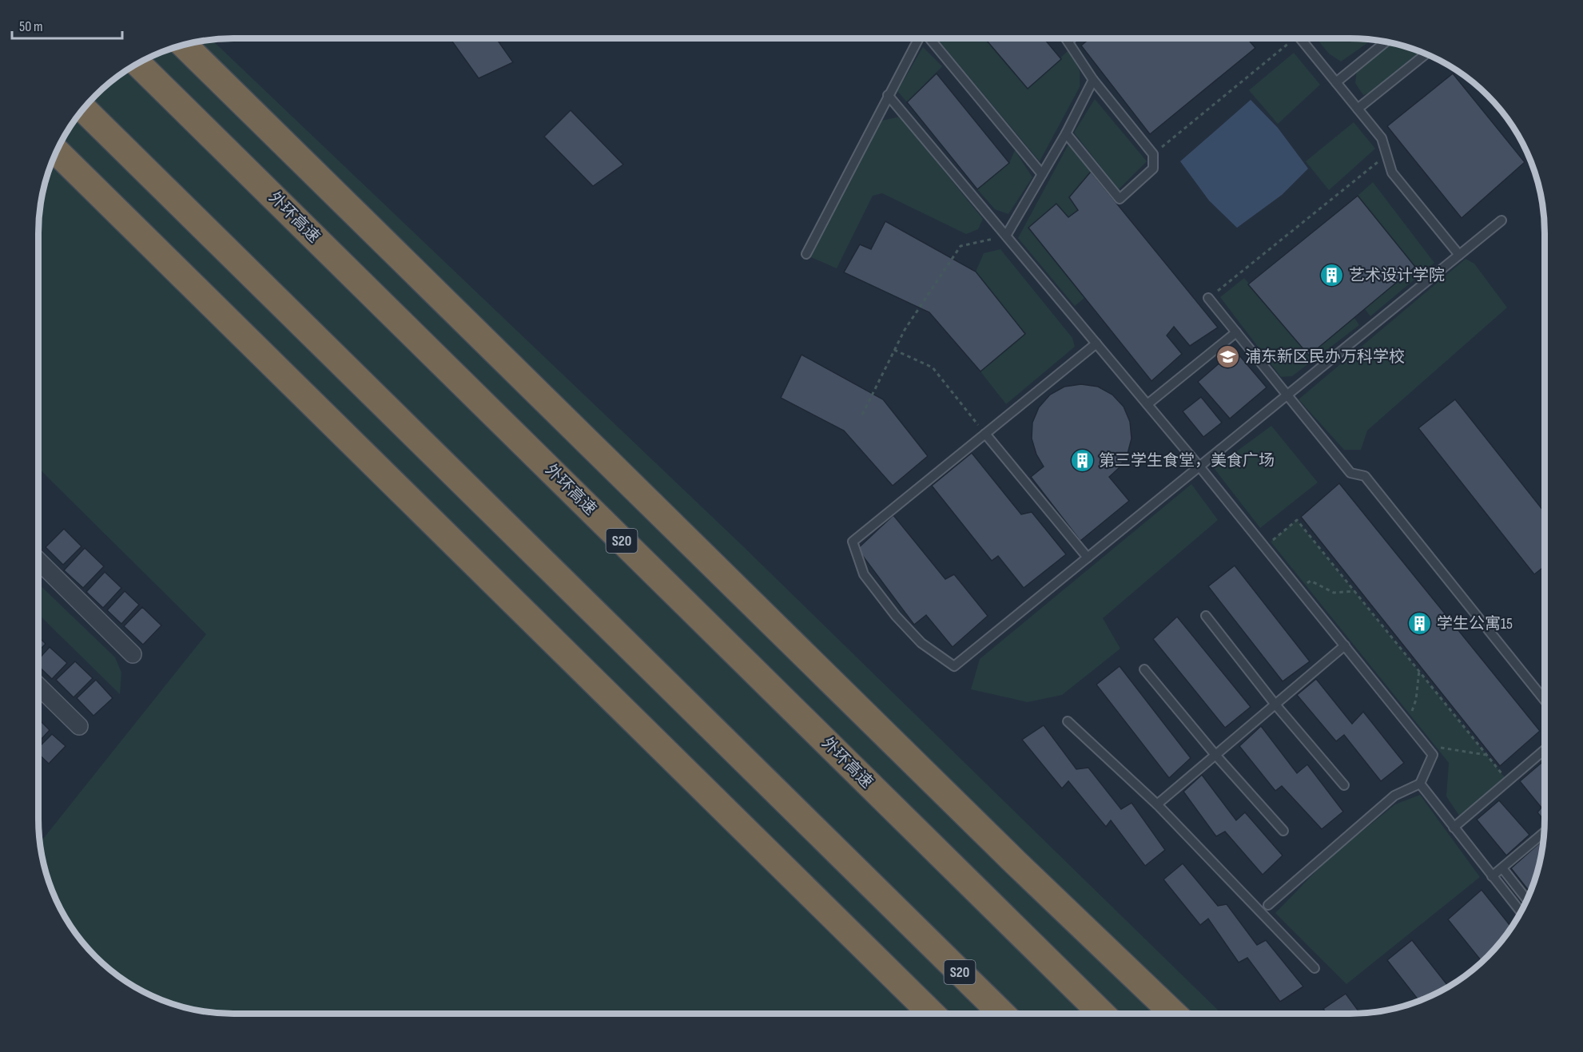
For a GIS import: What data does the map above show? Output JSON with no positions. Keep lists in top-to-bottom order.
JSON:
{
  "streets": {
    "highway": ["外环高速", "S20"]
  },
  "places": {
    "building": ["艺术设计学院", "第三学生食堂，美食广场", "学生公寓15"],
    "school or university": ["浦东新区民办万科学校"]
  },
  "scale_bar": "50 m"
}
